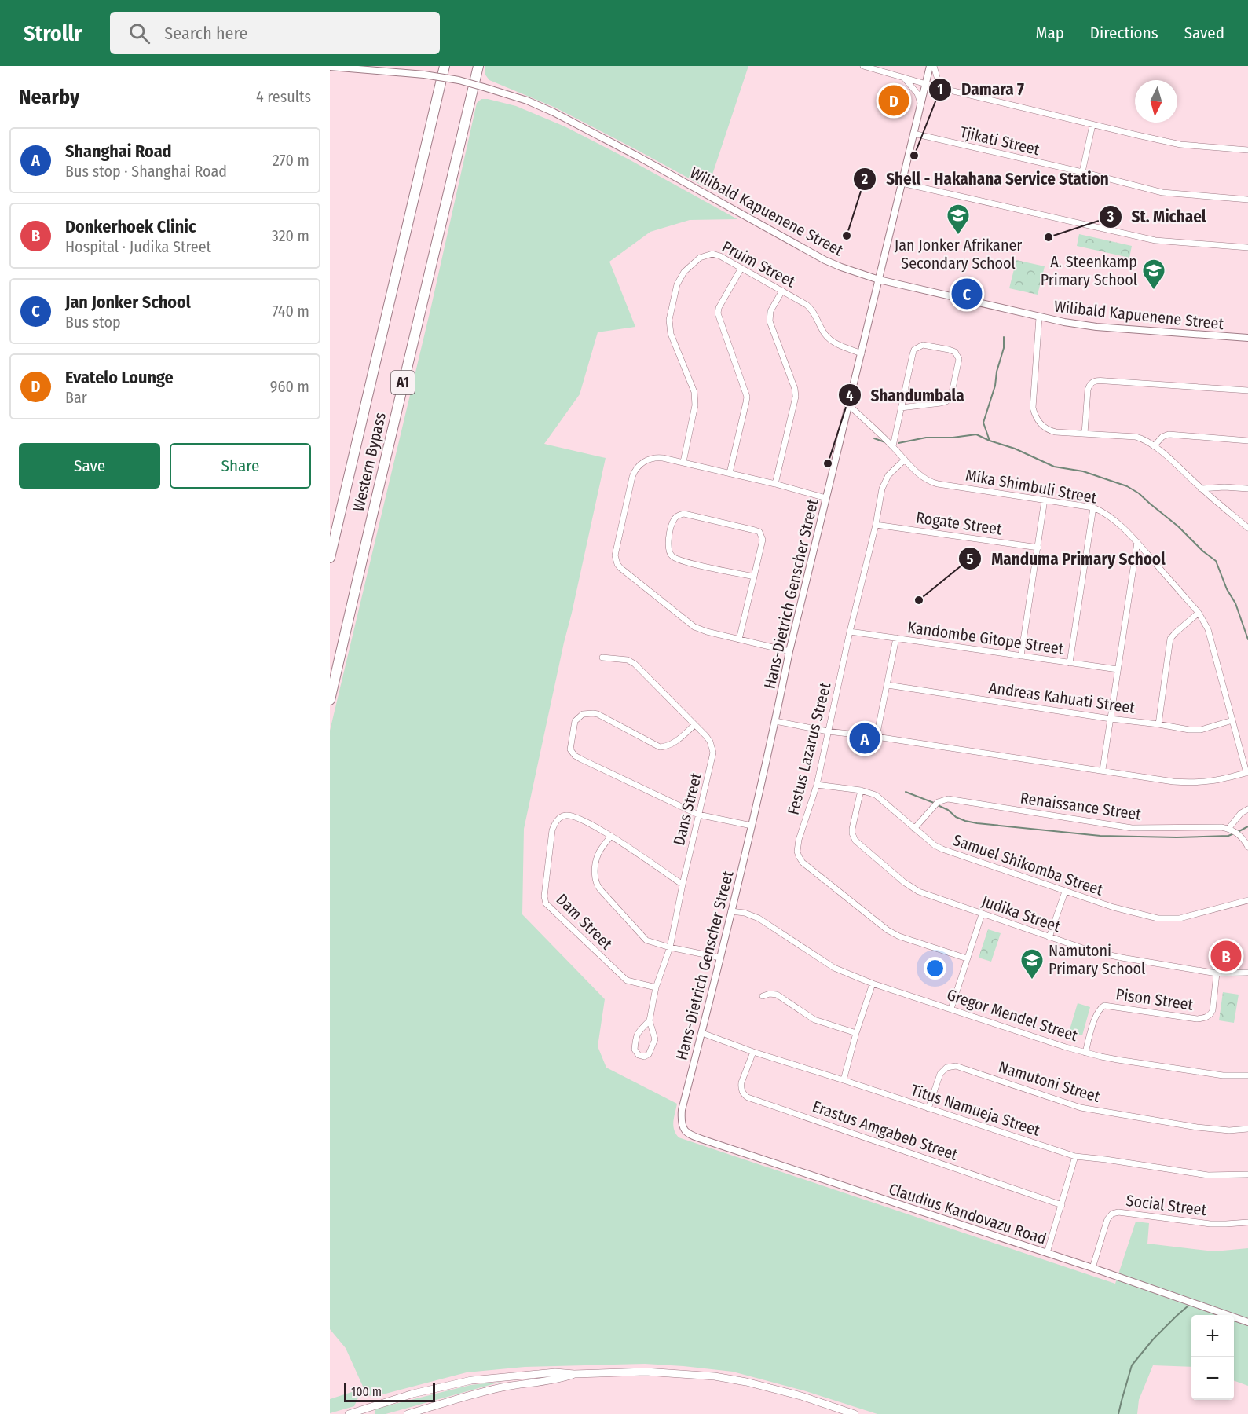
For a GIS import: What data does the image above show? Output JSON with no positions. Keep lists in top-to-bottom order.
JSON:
{
  "streets": {
    "highway": ["A1", "Western Bypass"],
    "street": [
      "Tjikati Street",
      "Wilibald Kapuenene Street",
      "Pruim Street",
      "Mika Shimbuli Street",
      "Rogate Street",
      "Hans-Dietrich Genscher Street",
      "Kandombe Gitope Street",
      "Andreas Kahuati Street",
      "Festus Lazarus Street",
      "Renaissance Street",
      "Dans Street",
      "Samuel Shikomba Street",
      "Judika Street",
      "Dam Street",
      "Pison Street",
      "Gregor Mendel Street",
      "Namutoni Street",
      "Titus Namueja Street",
      "Erastus Amgabeb Street",
      "Social Street",
      "Claudius Kandovazu Road"
    ]
  },
  "crossings": [
    ["Tjikati Street", "Hans-Dietrich Genscher Street"],
    ["Wilibald Kapuenene Street", "Hans-Dietrich Genscher Street"],
    ["Pruim Street", "Hans-Dietrich Genscher Street"],
    ["Mika Shimbuli Street", "Hans-Dietrich Genscher Street"],
    ["Mika Shimbuli Street", "Andreas Kahuati Street"],
    ["Mika Shimbuli Street", "Festus Lazarus Street"],
    ["Rogate Street", "Festus Lazarus Street"],
    ["Hans-Dietrich Genscher Street", "Gregor Mendel Street"],
    ["Hans-Dietrich Genscher Street", "Titus Namueja Street"],
    ["Hans-Dietrich Genscher Street", "Claudius Kandovazu Road"],
    ["Kandombe Gitope Street", "Festus Lazarus Street"],
    ["Festus Lazarus Street", "Samuel Shikomba Street"],
    ["Renaissance Street", "Samuel Shikomba Street"],
    ["Dans Street", "Dam Street"],
    ["Samuel Shikomba Street", "Judika Street"],
    ["Judika Street", "Pison Street"],
    ["Pison Street", "Gregor Mendel Street"],
    ["Namutoni Street", "Titus Namueja Street"],
    ["Titus Namueja Street", "Erastus Amgabeb Street"],
    ["Social Street", "Claudius Kandovazu Road"]
  ],
  "places": {
    "other": [
      "Damara 7",
      "Shell - Hakahana Service Station",
      "St. Michael",
      "Shandumbala",
      "Manduma Primary School"
    ],
    "school or university": ["Jan Jonker Afrikaner Secondary School", "A. Steenkamp Primary School", "Namutoni Primary School"]
  },
  "scale_bar": "100 m",
  "north": "bottom",
  "page": {
    "header": "Strollr",
    "search": "Search here",
    "nav": ["Map", "Directions", "Saved"],
    "heading": ["Nearby", "4 results"],
    "pins": [
      "D",
      "C",
      "A",
      "B"
    ],
    "list": [
      {
        "mark": "A",
        "name": "Shanghai Road",
        "note": "Bus stop · Shanghai Road",
        "value": "270 m"
      },
      {
        "mark": "B",
        "name": "Donkerhoek Clinic",
        "note": "Hospital · Judika Street",
        "value": "320 m"
      },
      {
        "mark": "C",
        "name": "Jan Jonker School",
        "note": "Bus stop",
        "value": "740 m"
      },
      {
        "mark": "D",
        "name": "Evatelo Lounge",
        "note": "Bar",
        "value": "960 m"
      }
    ],
    "buttons": ["Save", "Share"],
    "map_buttons": ["+", "−"],
    "scale": "100 m"
  }
}
